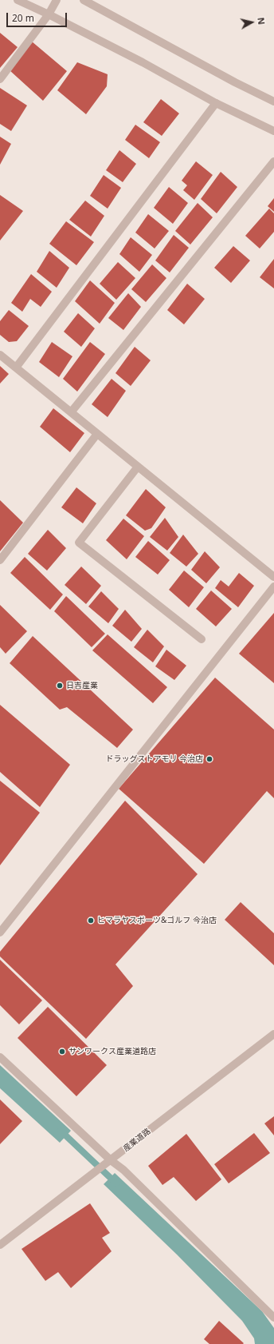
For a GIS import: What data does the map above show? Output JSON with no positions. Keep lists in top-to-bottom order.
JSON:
{
  "streets": {
    "street": ["産業道路"]
  },
  "places": [
    "日吉産業",
    "ドラッグストアモリ 今治店",
    "ヒマラヤスポーツ&ゴルフ 今治店",
    "サンワークス産業道路店"
  ],
  "scale_bar": "20 m",
  "north": "right"
}
